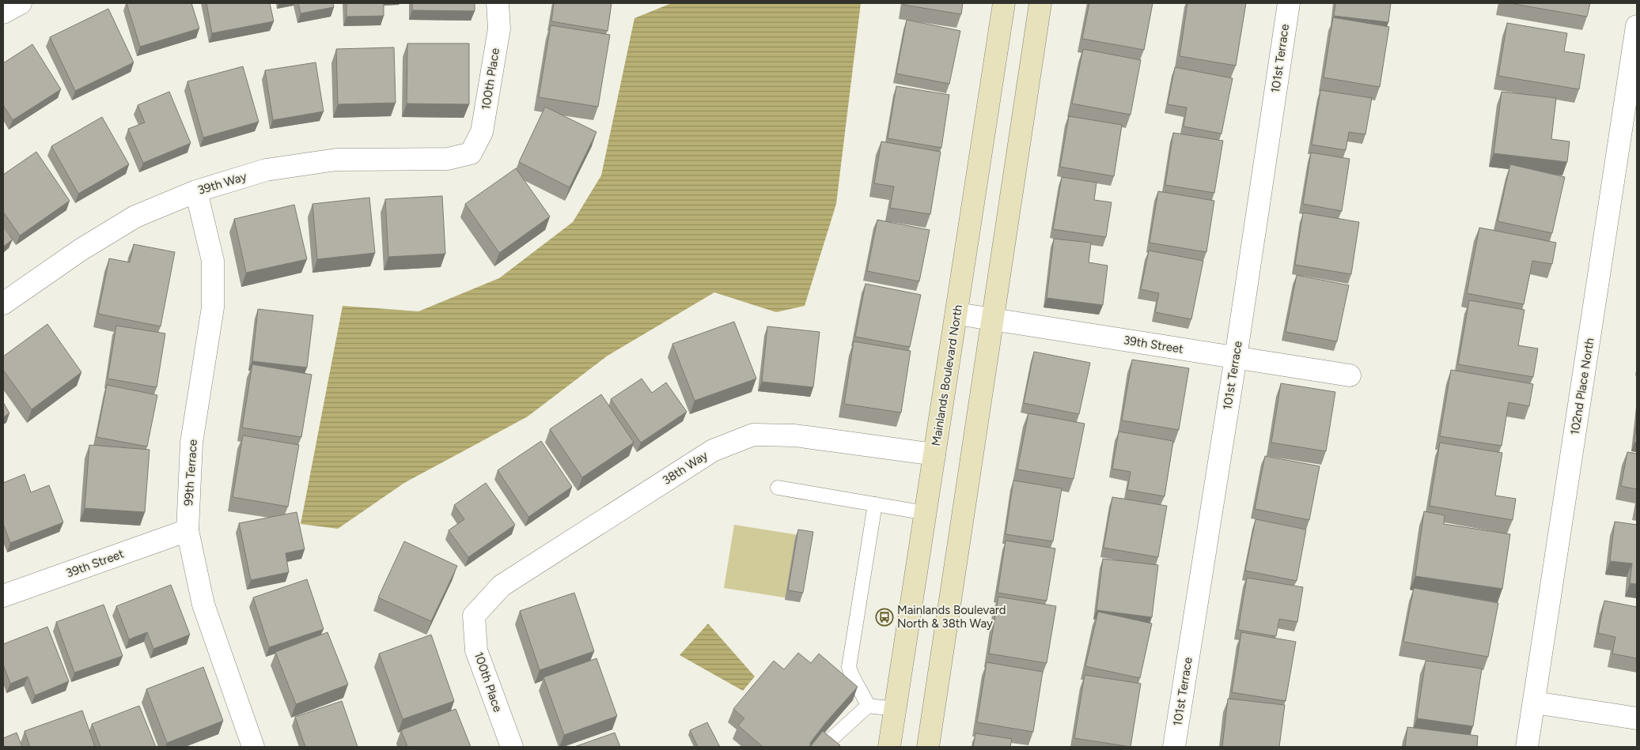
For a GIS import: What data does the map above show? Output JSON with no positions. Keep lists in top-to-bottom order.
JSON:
{
  "streets": {
    "street": [
      "101st Terrace",
      "100th Place",
      "39th Way",
      "39th Street",
      "Mainlands Boulevard North",
      "102nd Place North",
      "38th Way",
      "99th Terrace"
    ]
  },
  "crossings": [
    ["101st Terrace", "39th Street"],
    ["100th Place", "39th Way"],
    ["100th Place", "38th Way"],
    ["39th Way", "99th Terrace"],
    ["39th Street", "Mainlands Boulevard North"],
    ["39th Street", "99th Terrace"],
    ["Mainlands Boulevard North", "38th Way"]
  ],
  "places": {
    "bus stop": ["Mainlands Boulevard North & 38th Way"]
  }
}
